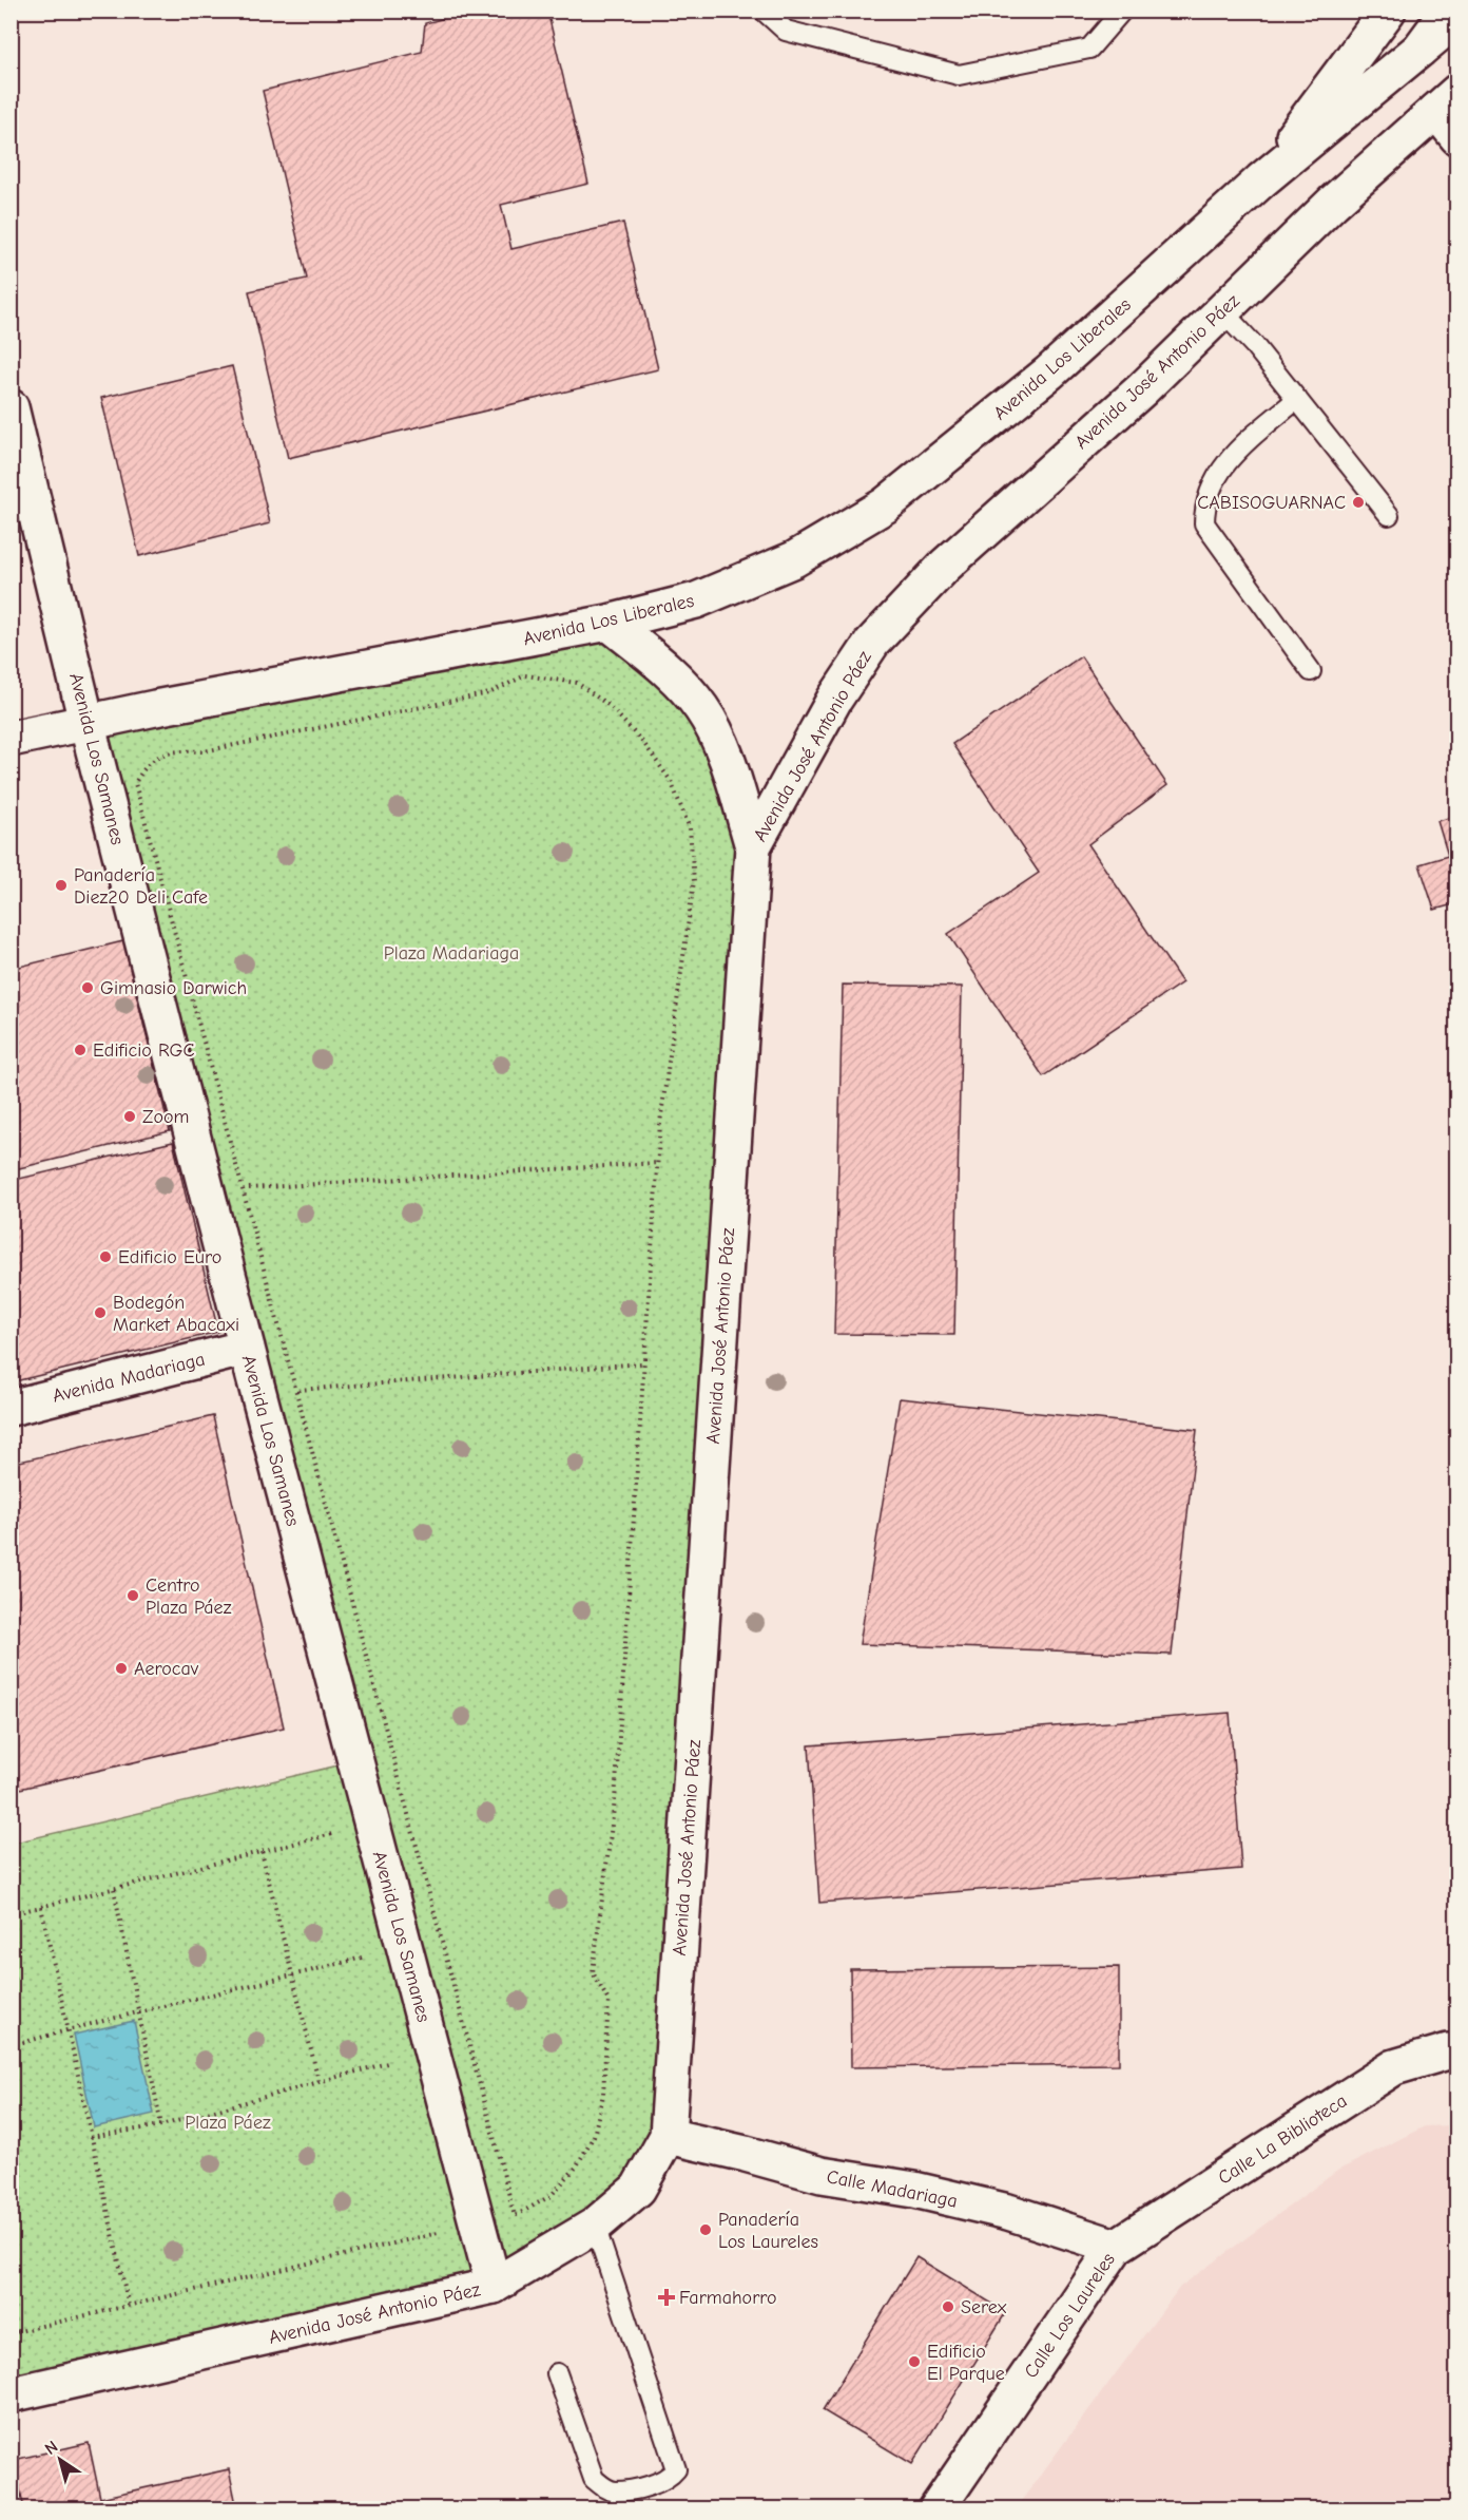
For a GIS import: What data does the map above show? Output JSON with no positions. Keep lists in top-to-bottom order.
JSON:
{
  "streets": {
    "main road": [
      "Avenida Los Liberales",
      "Avenida José Antonio Páez",
      "Avenida Los Samanes",
      "Avenida Madariaga",
      "Calle La Biblioteca",
      "Calle Madariaga",
      "Calle Los Laureles"
    ]
  },
  "crossings": [
    ["Avenida Los Liberales", "Avenida Los Samanes"],
    ["Avenida José Antonio Páez", "Avenida Los Samanes"],
    ["Avenida José Antonio Páez", "Calle Madariaga"],
    ["Avenida Los Samanes", "Avenida Madariaga"],
    ["Calle La Biblioteca", "Calle Madariaga"],
    ["Calle La Biblioteca", "Calle Los Laureles"],
    ["Calle Madariaga", "Calle Los Laureles"]
  ],
  "parks": ["Plaza Madariaga", "Plaza Páez"],
  "places": {
    "other": [
      "CABISOGUARNAC",
      "Panadería Diez20 Deli Cafe",
      "Gimnasio Darwich",
      "Edificio RGC",
      "Zoom",
      "Edificio Euro",
      "Bodegón Market Abacaxi",
      "Centro Plaza Páez",
      "Aerocav",
      "Panadería Los Laureles",
      "Serex",
      "Edificio El Parque"
    ],
    "health": ["Farmahorro"]
  },
  "north": "top left"
}
